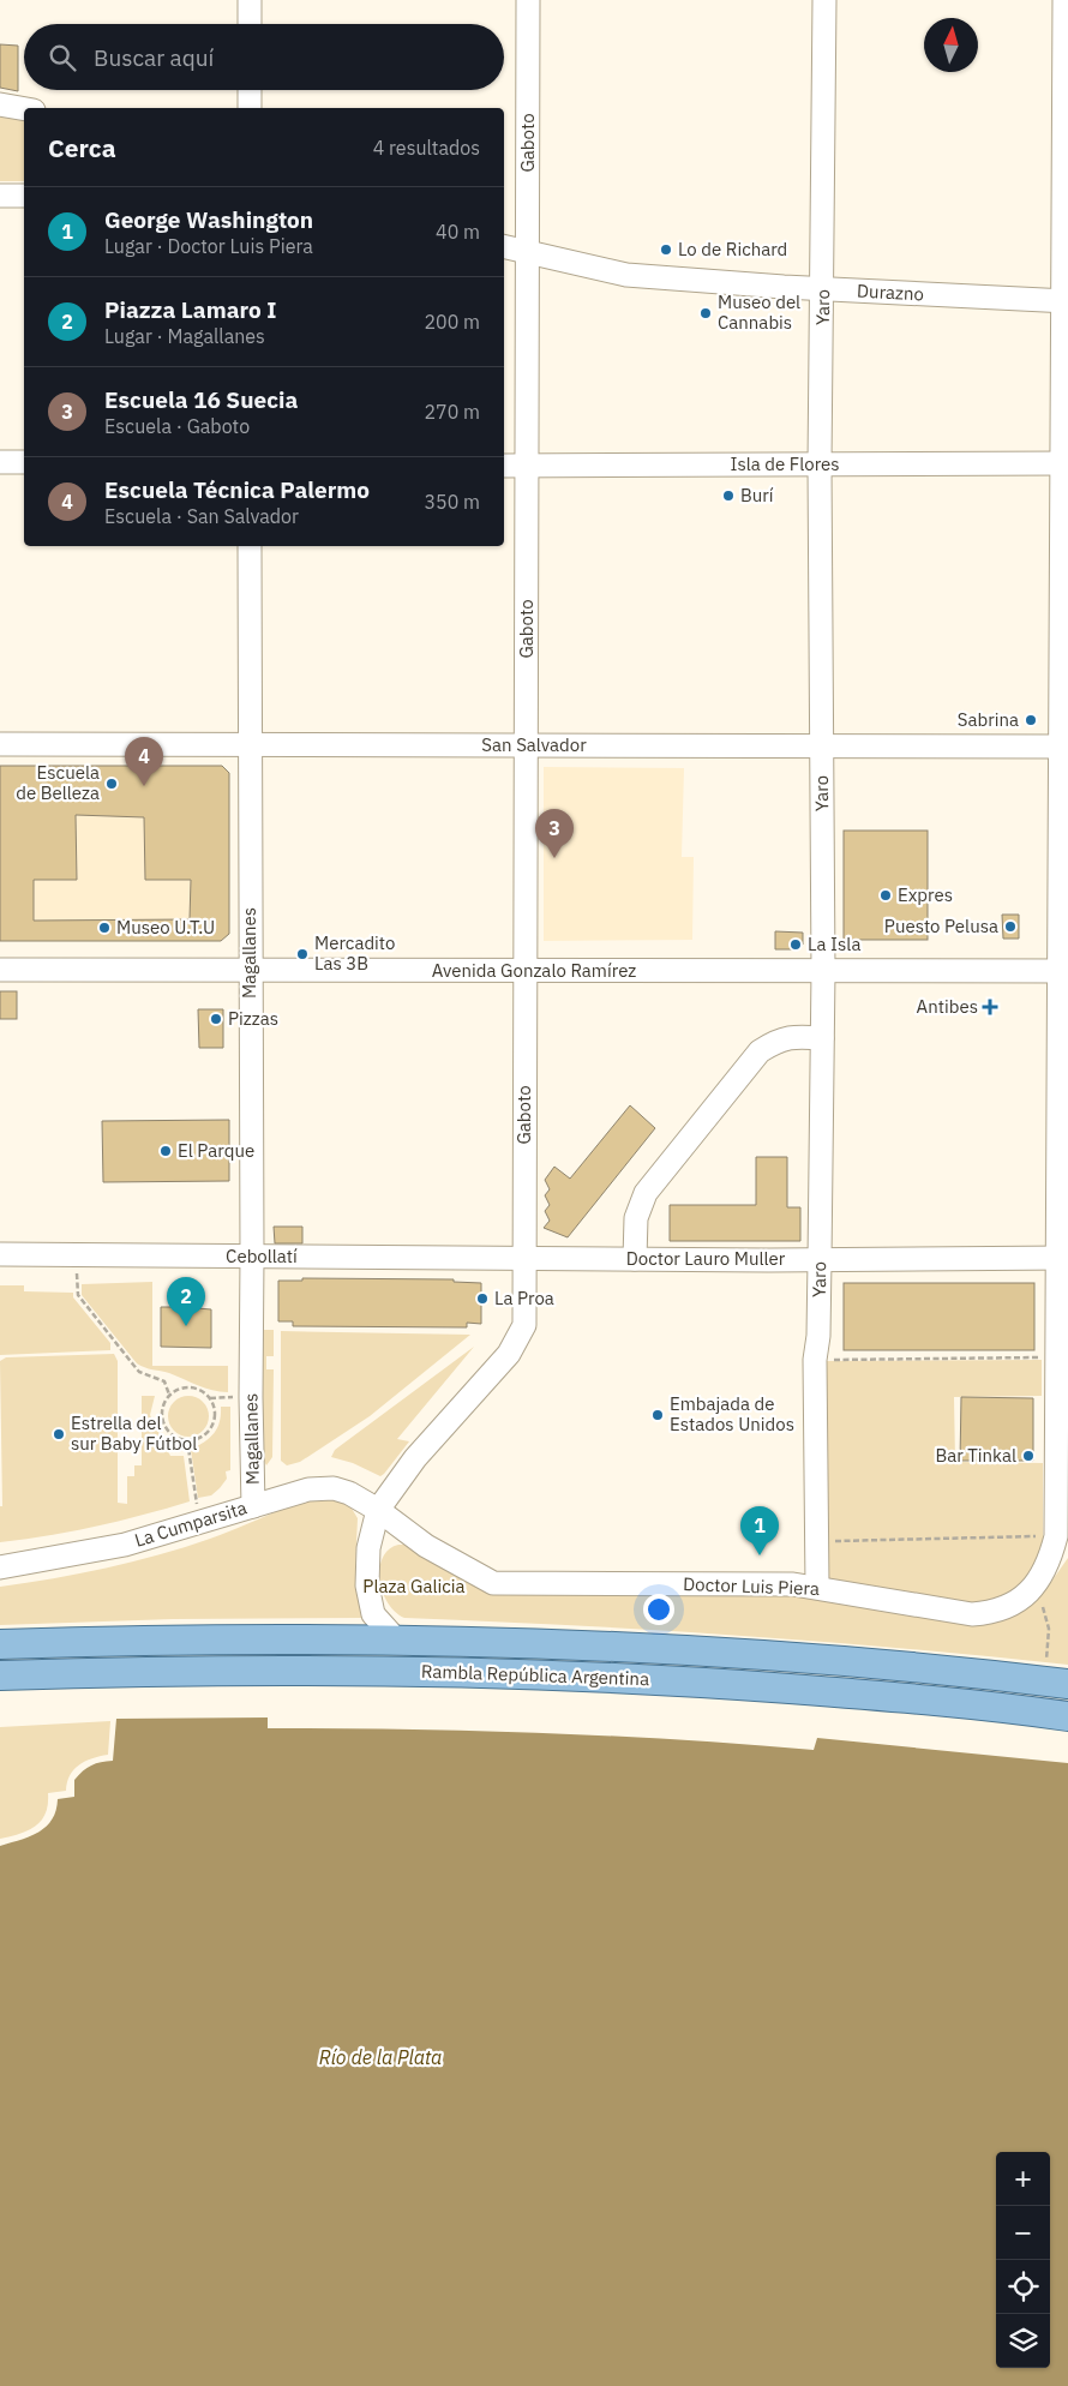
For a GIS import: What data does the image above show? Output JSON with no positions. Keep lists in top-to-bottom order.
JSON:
{
  "streets": {
    "main road": ["Rambla República Argentina"],
    "street": [
      "Gaboto",
      "Durazno",
      "Yaro",
      "Isla de Flores",
      "San Salvador",
      "Magallanes",
      "Avenida Gonzalo Ramírez",
      "Cebollatí",
      "Doctor Lauro Muller",
      "La Cumparsita",
      "Doctor Luis Piera"
    ]
  },
  "crossings": [
    ["Gaboto", "Durazno"],
    ["Gaboto", "Isla de Flores"],
    ["Gaboto", "San Salvador"],
    ["Gaboto", "Avenida Gonzalo Ramírez"],
    ["Gaboto", "Cebollatí"],
    ["Gaboto", "Doctor Lauro Muller"],
    ["Gaboto", "La Cumparsita"],
    ["Gaboto", "Doctor Luis Piera"],
    ["Durazno", "Yaro"],
    ["Yaro", "Isla de Flores"],
    ["Yaro", "San Salvador"],
    ["Yaro", "Avenida Gonzalo Ramírez"],
    ["Yaro", "Doctor Lauro Muller"],
    ["Yaro", "Doctor Luis Piera"],
    ["San Salvador", "Magallanes"],
    ["Magallanes", "Avenida Gonzalo Ramírez"],
    ["Magallanes", "Cebollatí"],
    ["Magallanes", "La Cumparsita"],
    ["Cebollatí", "Doctor Lauro Muller"],
    ["La Cumparsita", "Doctor Luis Piera"]
  ],
  "water": ["Río de la Plata"],
  "parks": ["Plaza Galicia"],
  "places": {
    "other": [
      "Lo de Richard",
      "Museo del Cannabis",
      "Burí",
      "Sabrina",
      "Escuela de Belleza",
      "Expres",
      "Puesto Pelusa",
      "Museo U.T.U",
      "La Isla",
      "Mercadito Las 3B",
      "Pizzas",
      "El Parque",
      "La Proa",
      "Embajada de Estados Unidos",
      "Estrella del sur Baby Fútbol",
      "Bar Tinkal"
    ],
    "health": ["Antibes"]
  },
  "north": "top",
  "page": {
    "search": "Buscar aquí",
    "heading": ["Cerca", "4 resultados"],
    "list": [
      {
        "mark": "1",
        "name": "George Washington",
        "note": "Lugar · Doctor Luis Piera",
        "value": "40 m"
      },
      {
        "mark": "2",
        "name": "Piazza Lamaro I",
        "note": "Lugar · Magallanes",
        "value": "200 m"
      },
      {
        "mark": "3",
        "name": "Escuela 16 Suecia",
        "note": "Escuela · Gaboto",
        "value": "270 m"
      },
      {
        "mark": "4",
        "name": "Escuela Técnica Palermo",
        "note": "Escuela · San Salvador",
        "value": "350 m"
      }
    ],
    "pins": [
      "4",
      "3",
      "2",
      "1"
    ],
    "map_buttons": ["+", "−"]
  }
}
